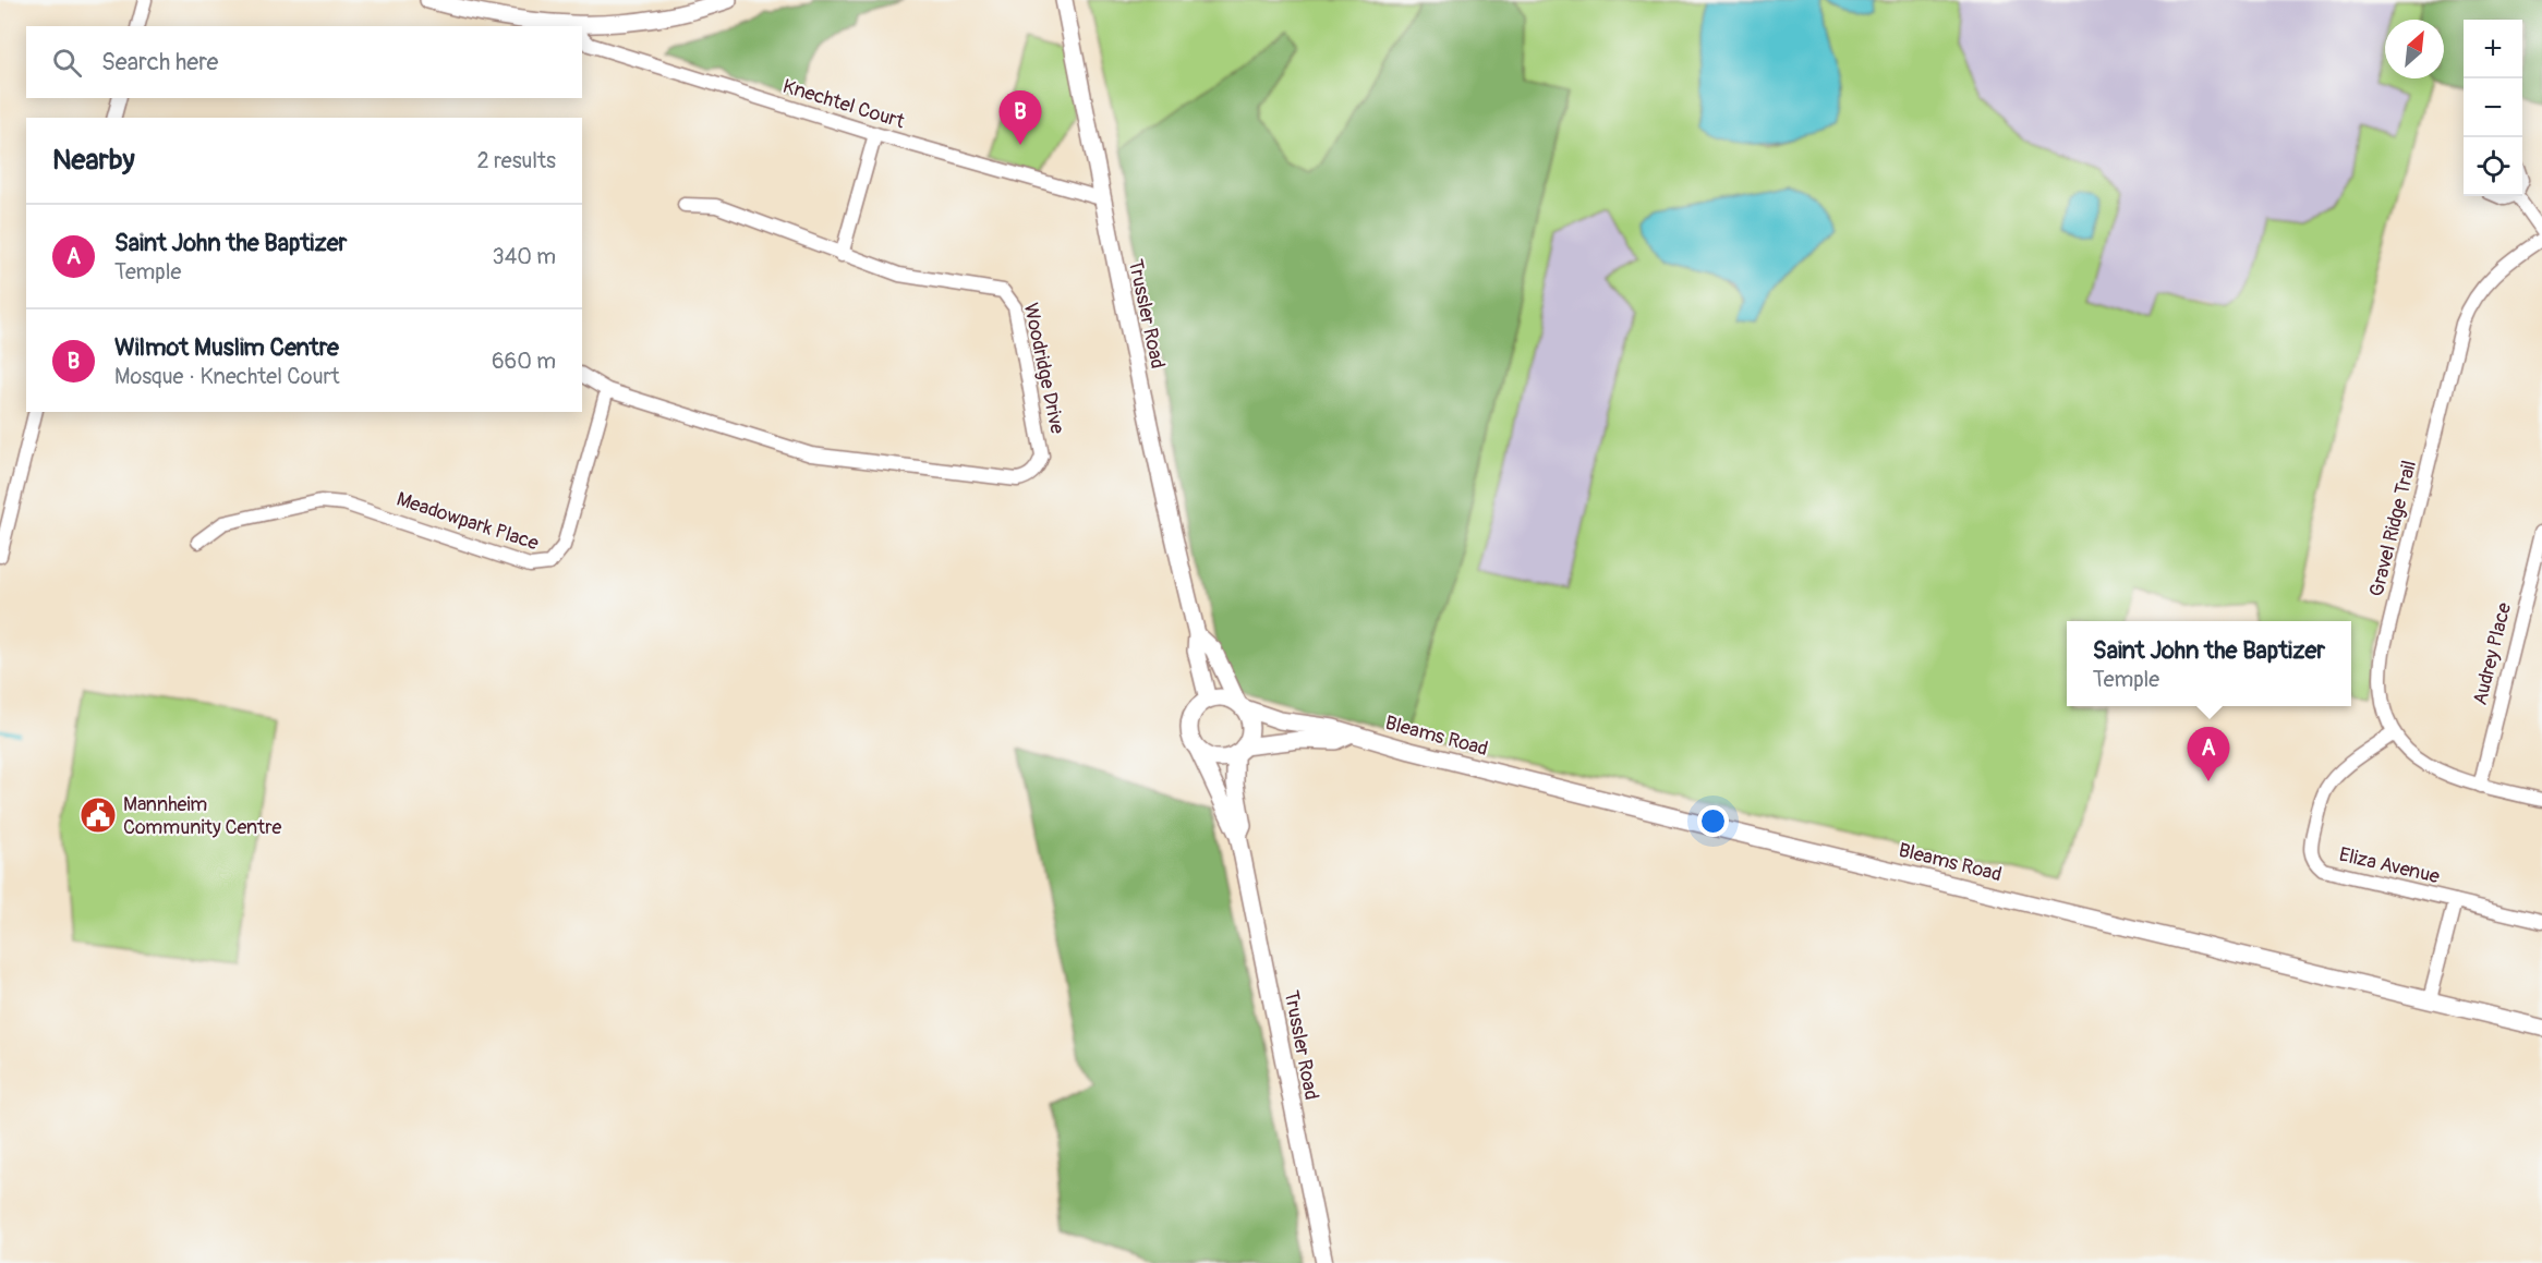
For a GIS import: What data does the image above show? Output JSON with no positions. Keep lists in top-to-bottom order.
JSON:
{
  "streets": {
    "main road": ["Trussler Road", "Bleams Road"],
    "street": [
      "Knechtel Court",
      "Woodridge Drive",
      "Meadowpark Place",
      "Gravel Ridge Trail",
      "Audrey Place",
      "Eliza Avenue"
    ]
  },
  "crossings": [
    ["Knechtel Court", "Trussler Road"],
    ["Trussler Road", "Bleams Road"],
    ["Woodridge Drive", "Meadowpark Place"],
    ["Gravel Ridge Trail", "Audrey Place"],
    ["Gravel Ridge Trail", "Eliza Avenue"]
  ],
  "places": {
    "public building": ["Mannheim Community Centre"]
  },
  "north": "top right",
  "page": {
    "map_buttons": ["+", "−"],
    "search": "Search here",
    "pins": ["B", "A"],
    "heading": ["Nearby", "2 results"],
    "list": [
      {
        "mark": "A",
        "name": "Saint John the Baptizer",
        "note": "Temple",
        "value": "340 m"
      },
      {
        "mark": "B",
        "name": "Wilmot Muslim Centre",
        "note": "Mosque · Knechtel Court",
        "value": "660 m"
      }
    ],
    "popup": ["Saint John the Baptizer", "Temple"]
  }
}
